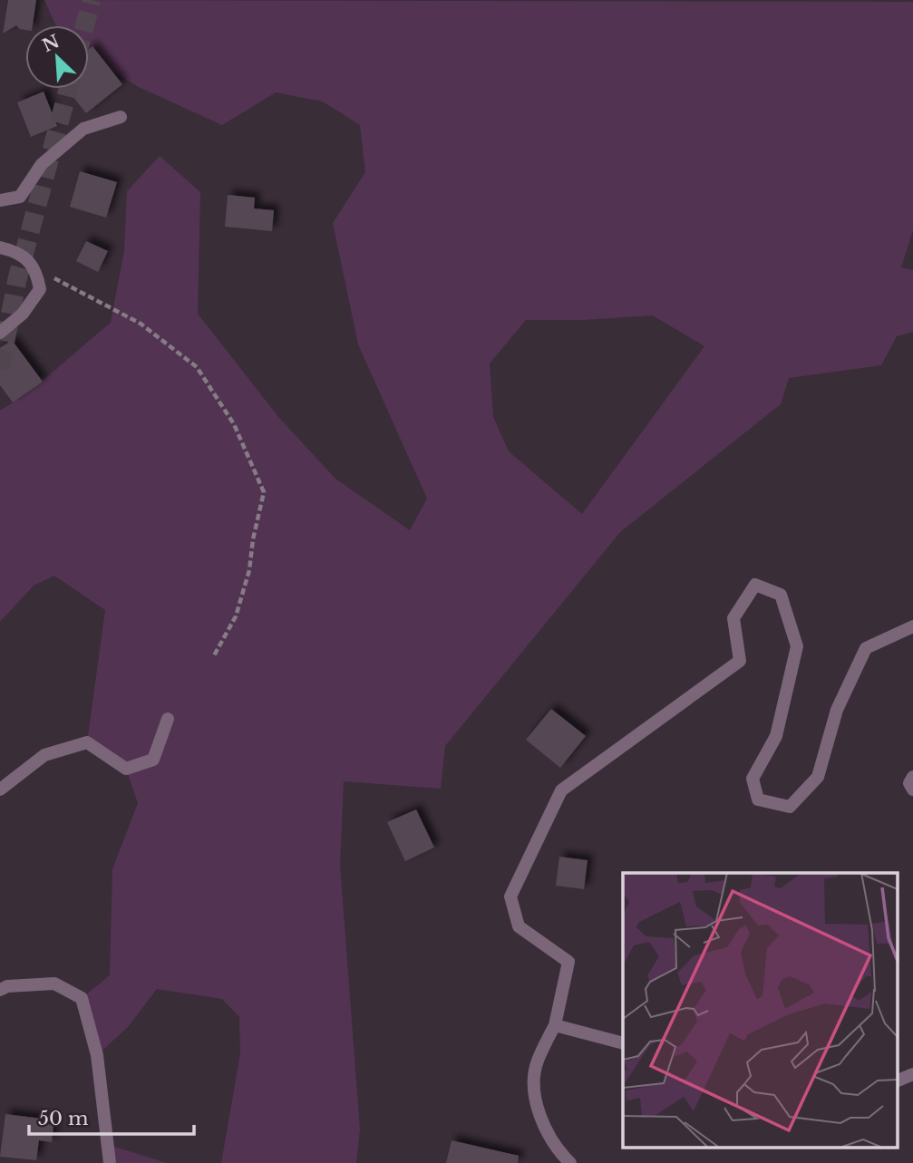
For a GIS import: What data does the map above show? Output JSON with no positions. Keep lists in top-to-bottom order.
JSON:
{
  "scale_bar": "50 m",
  "north": "top left"
}
